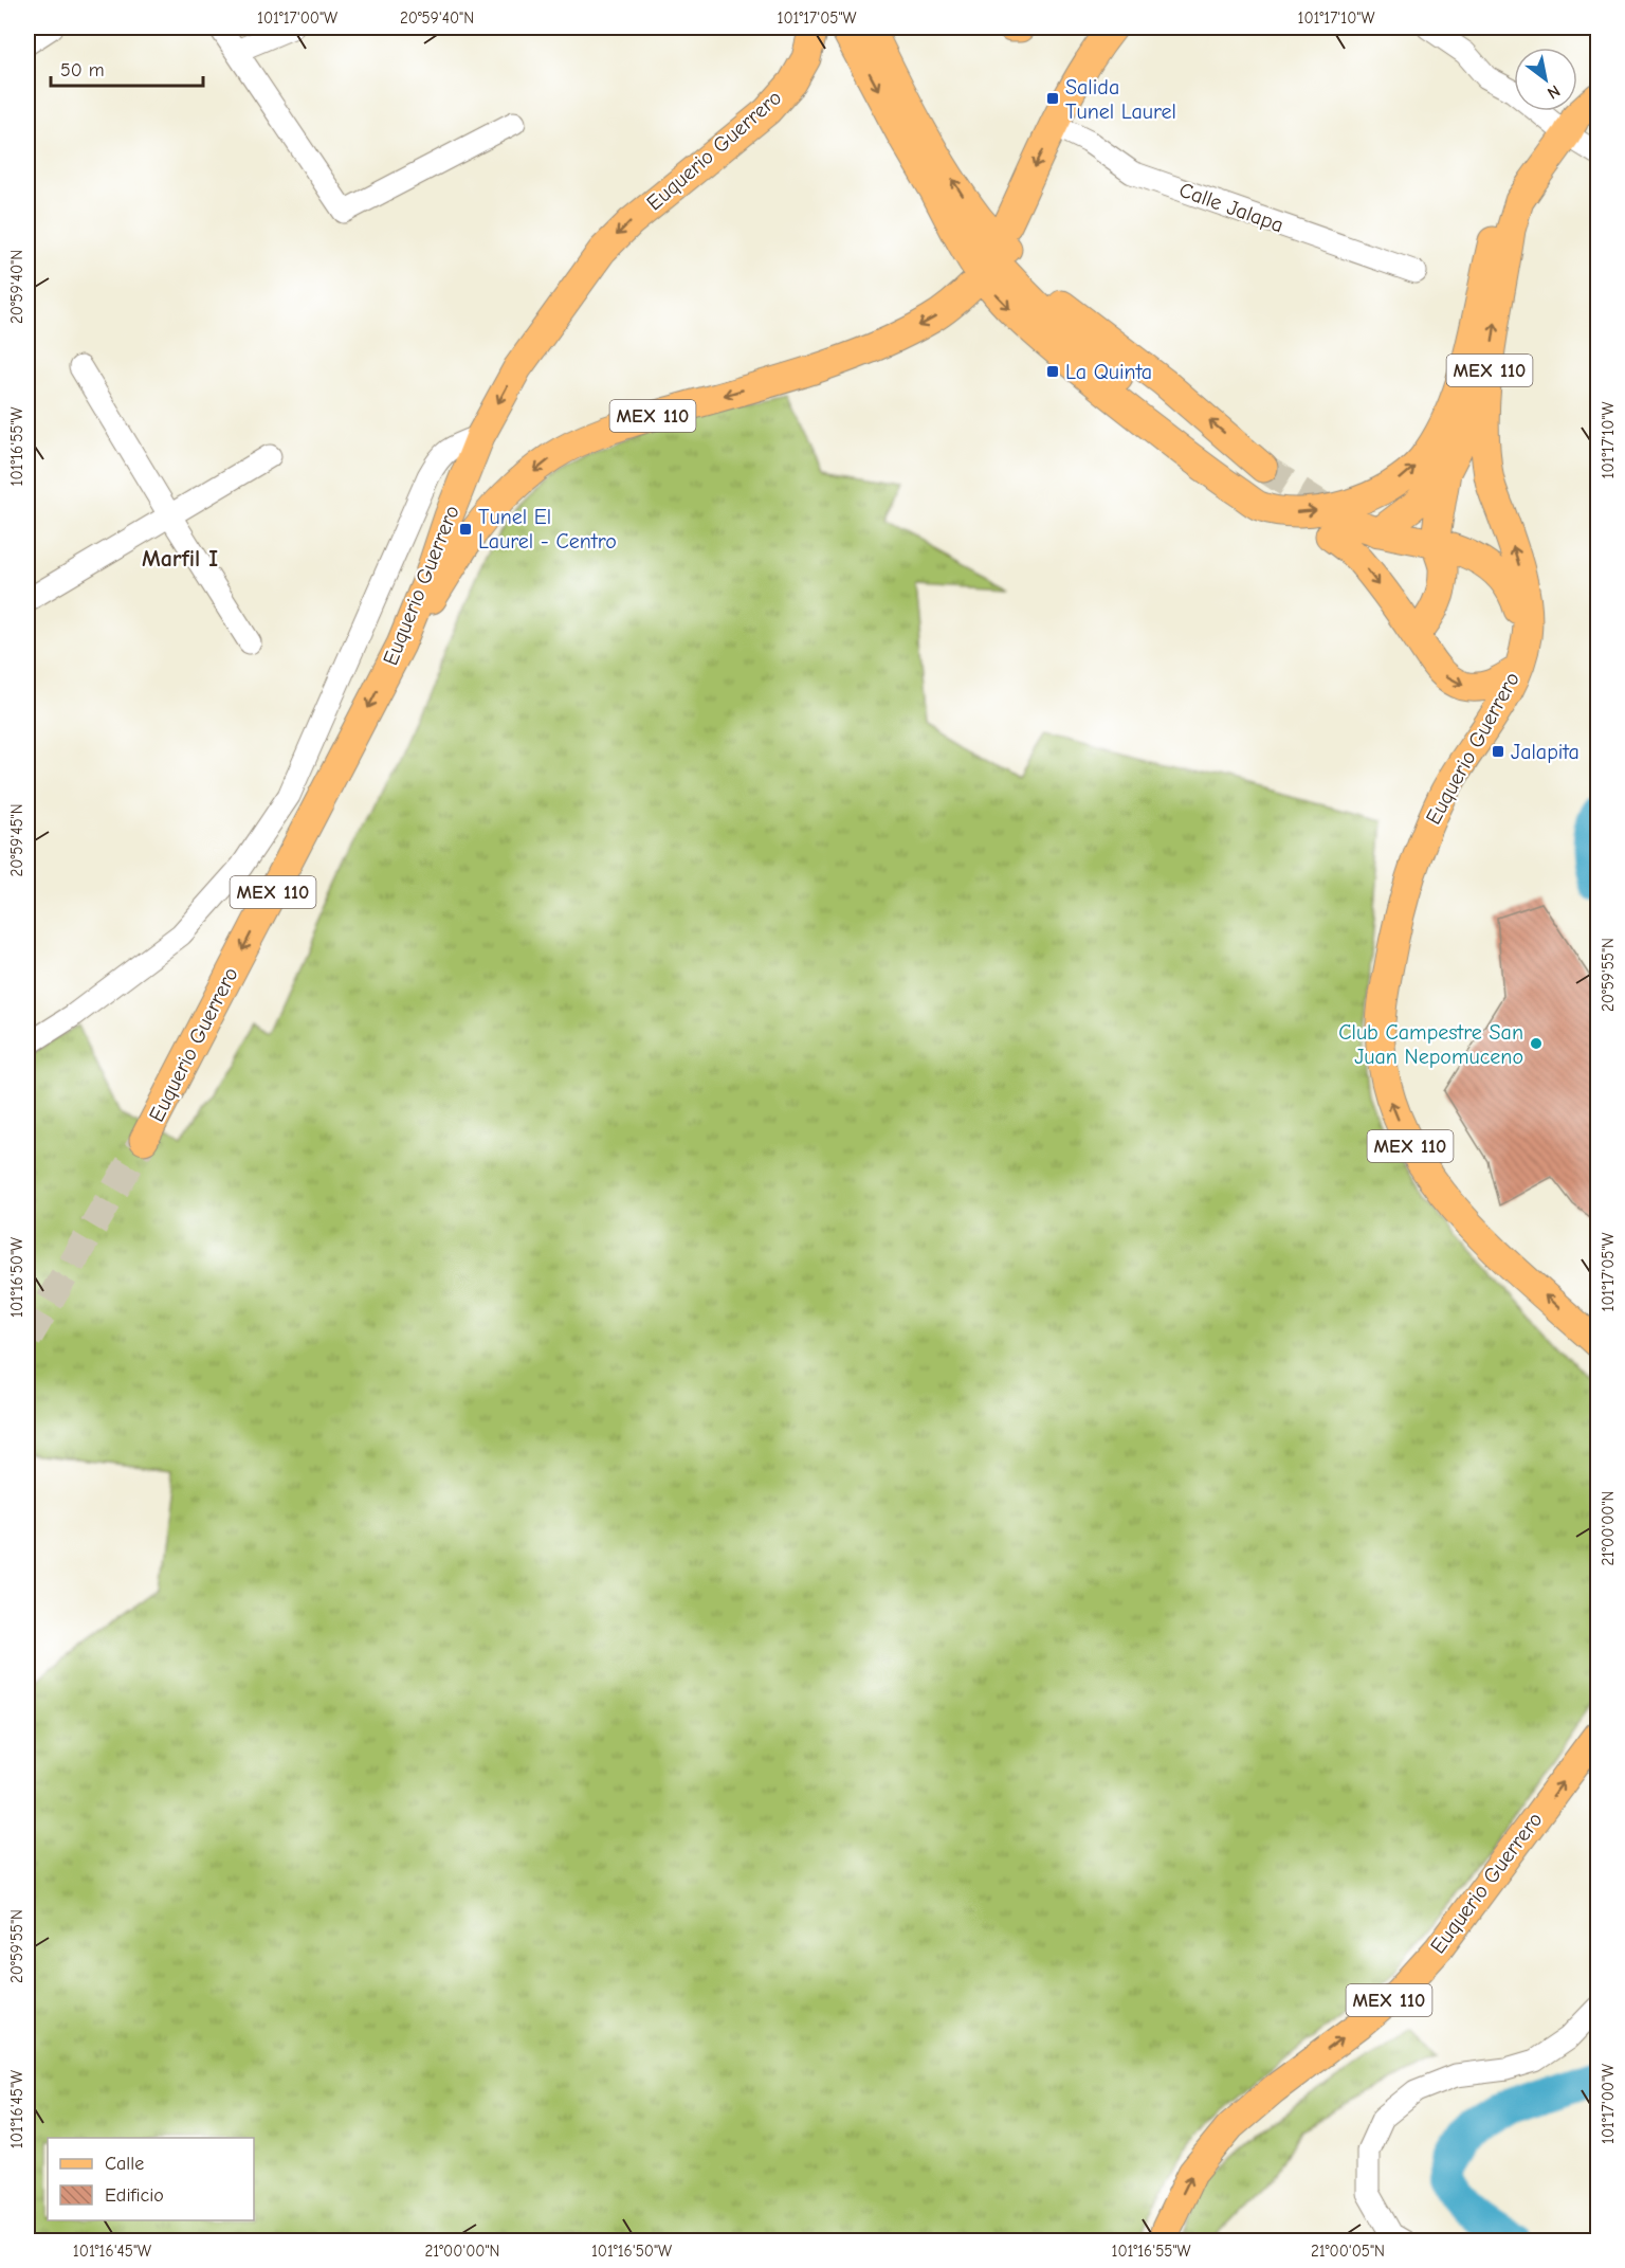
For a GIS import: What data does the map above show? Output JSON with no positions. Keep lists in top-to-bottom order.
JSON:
{
  "streets": {
    "main road": ["Euquerio Guerrero", "MEX 110"],
    "street": ["Calle Jalapa"]
  },
  "crossings": [
    ["Euquerio Guerrero", "MEX 110"]
  ],
  "districts": ["Marfil I"],
  "places": {
    "transit": [
      "Salida Tunel Laurel",
      "La Quinta",
      "Tunel El Laurel - Centro",
      "Jalapita"
    ],
    "other": ["Club Campestre San Juan Nepomuceno"]
  },
  "legend": ["Calle", "Edificio"],
  "scale_bar": "50 m",
  "north": "bottom right",
  "coordinates": [
    "101°17'00\"W",
    "20°59'40\"N",
    "101°17'05\"W",
    "101°17'10\"W",
    "101°16'55\"W",
    "20°59'45\"N",
    "20°59'55\"N",
    "101°16'50\"W",
    "21°00'00\"N",
    "101°16'45\"W",
    "21°00'05\"N"
  ]
}
